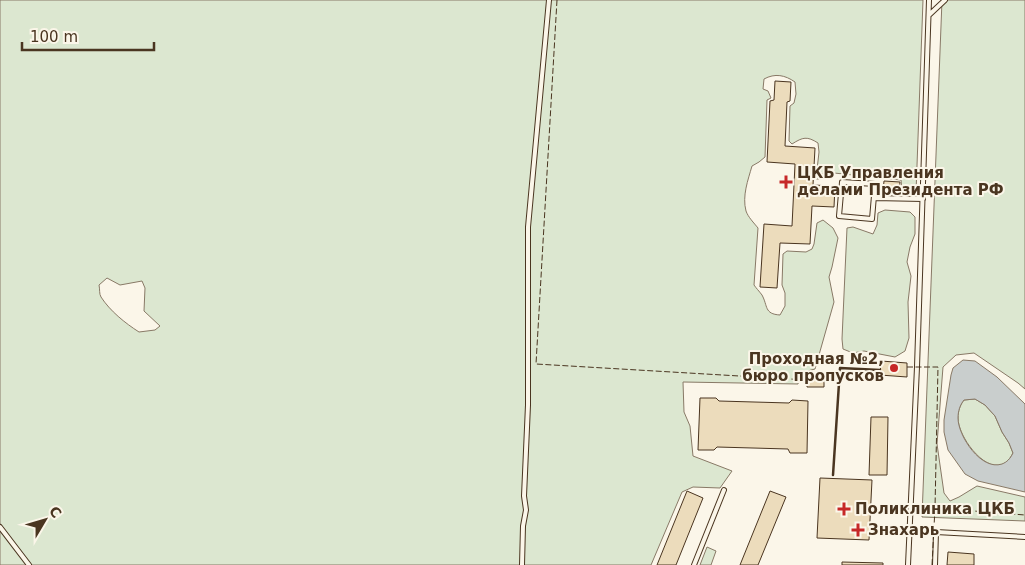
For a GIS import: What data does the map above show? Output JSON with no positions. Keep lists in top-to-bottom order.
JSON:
{
  "places": {
    "health": ["ЦКБ Управления делами Президента РФ", "Поликлиника ЦКБ", "Знахарь"],
    "other": ["Проходная №2, бюро пропусков"]
  },
  "scale_bar": "100 m",
  "north": "top right"
}
